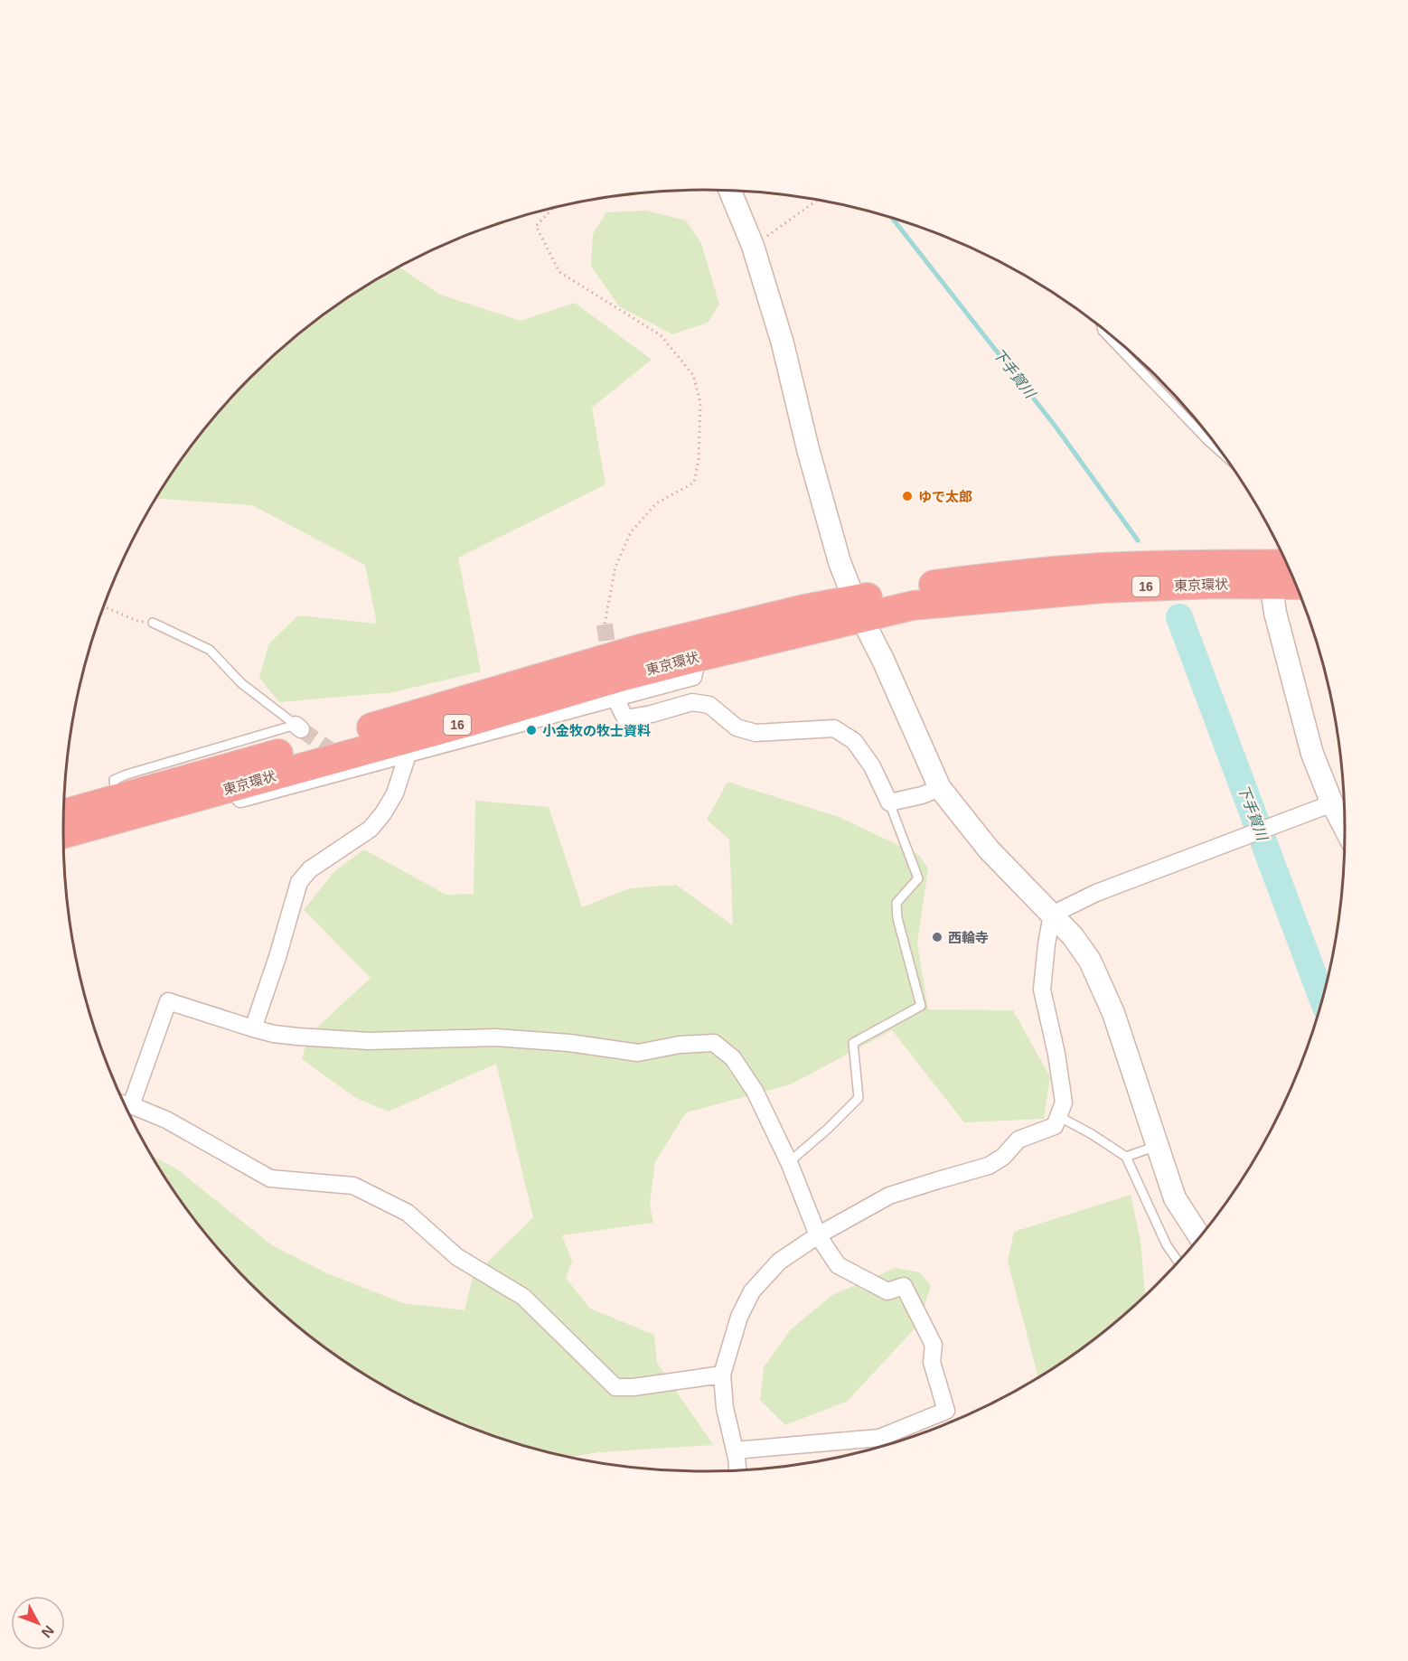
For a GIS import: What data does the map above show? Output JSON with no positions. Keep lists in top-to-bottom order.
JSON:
{
  "streets": {
    "highway": ["東京環状", "16"]
  },
  "water": ["下手賀川"],
  "places": ["ゆで太郎", "小金牧の牧士資料", "西輪寺"],
  "north": "bottom right"
}
